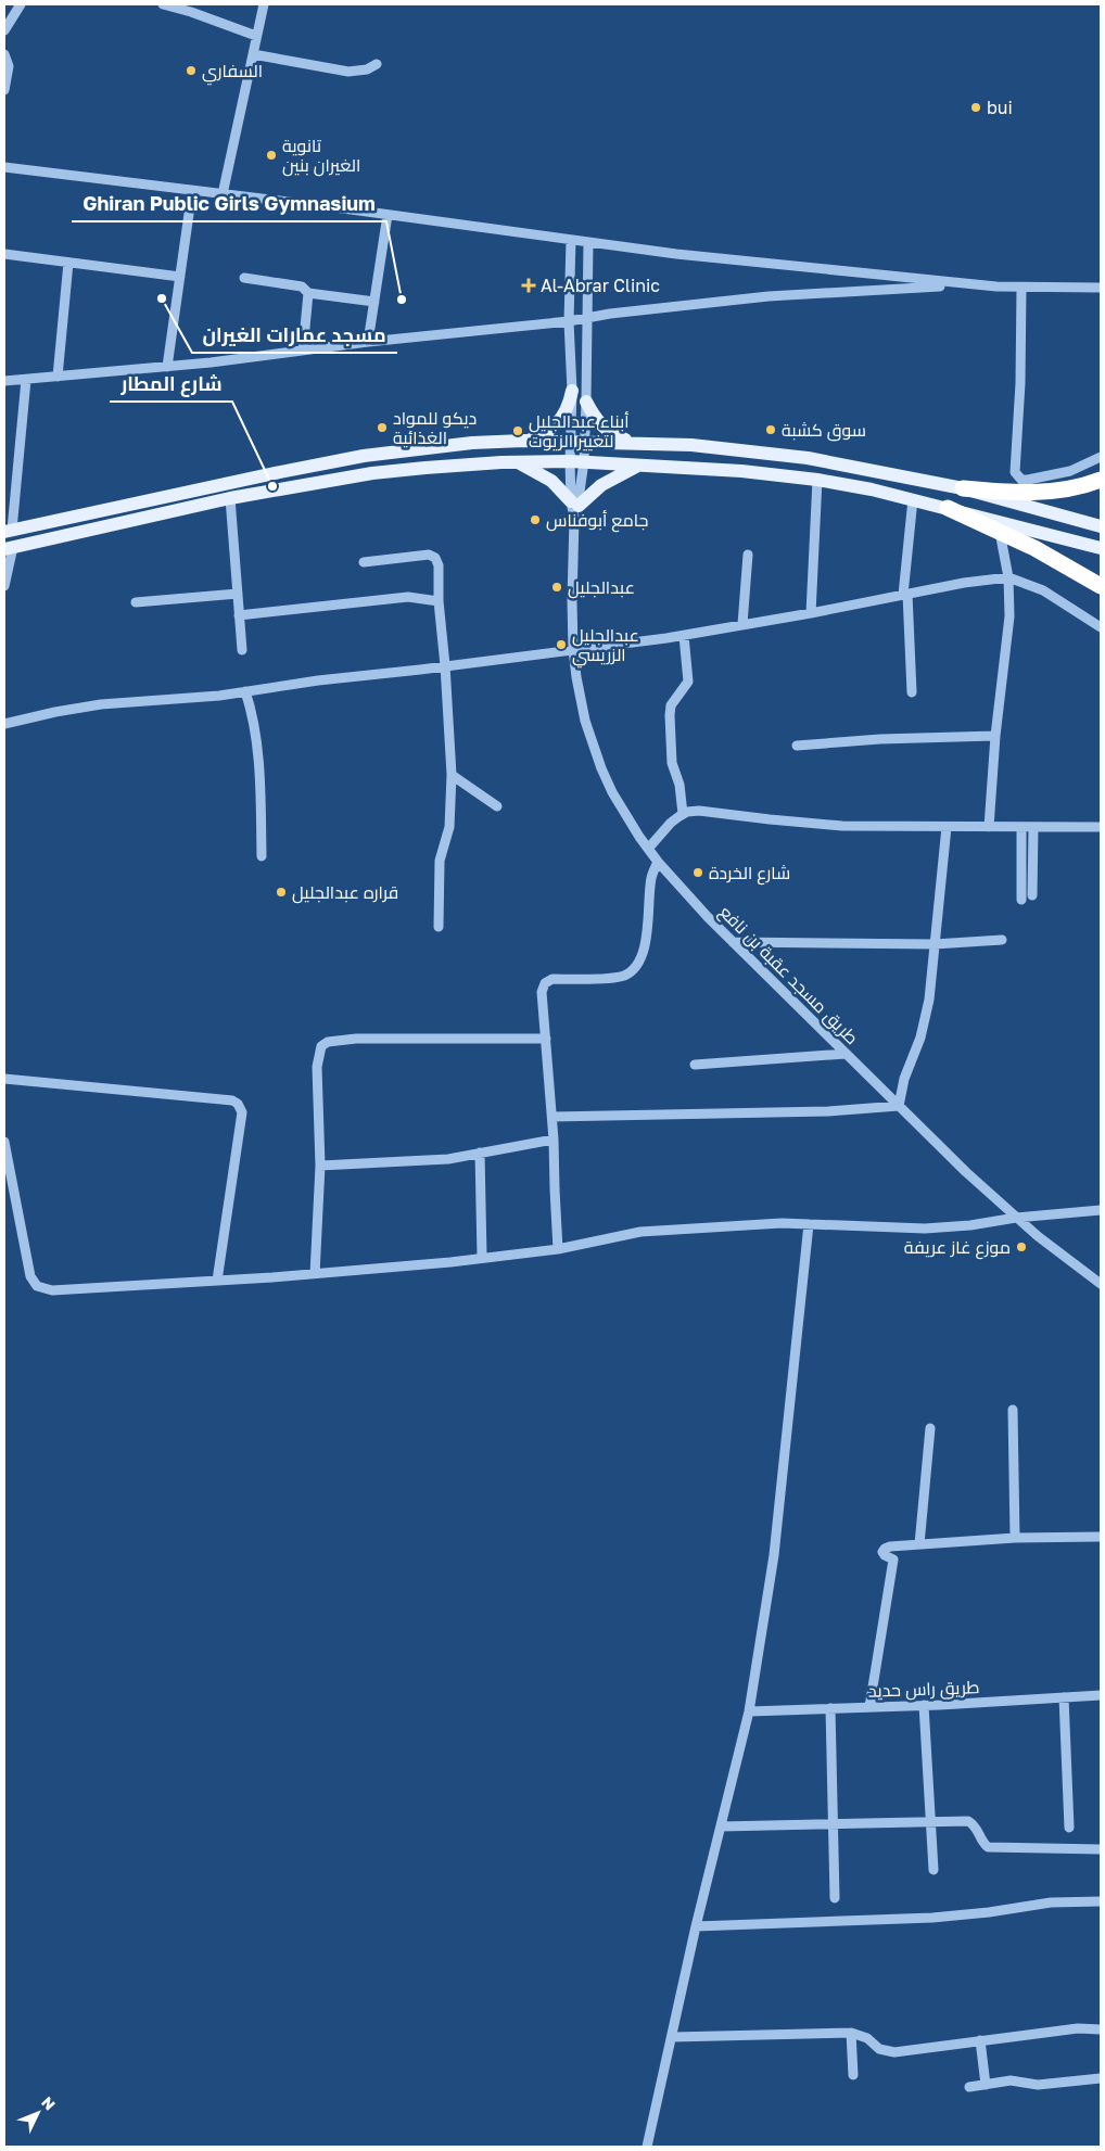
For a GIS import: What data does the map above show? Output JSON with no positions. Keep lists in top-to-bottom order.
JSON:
{
  "streets": {
    "street": ["طريق مسجد عقبة بن نافع", "طريق راس حديد"]
  },
  "places": {
    "other": [
      "السفاري",
      "bui",
      "تانوية الغيران بنين",
      "مسجد عمارات الغيران",
      "Ghiran Public Girls Gymnasium",
      "ديكو للمواد الغذائية",
      "سوق كشبة",
      "أبناء عبدالجليل لتغيير الزيوت",
      "شارع المطار",
      "جامع أبوفناس",
      "عبدالجليل",
      "عبدالجليل الزريسي",
      "شارع الخردة",
      "قراره عبدالجليل",
      "موزع غاز عريفة"
    ],
    "health": ["Al-Abrar Clinic"]
  },
  "north": "top right"
}
